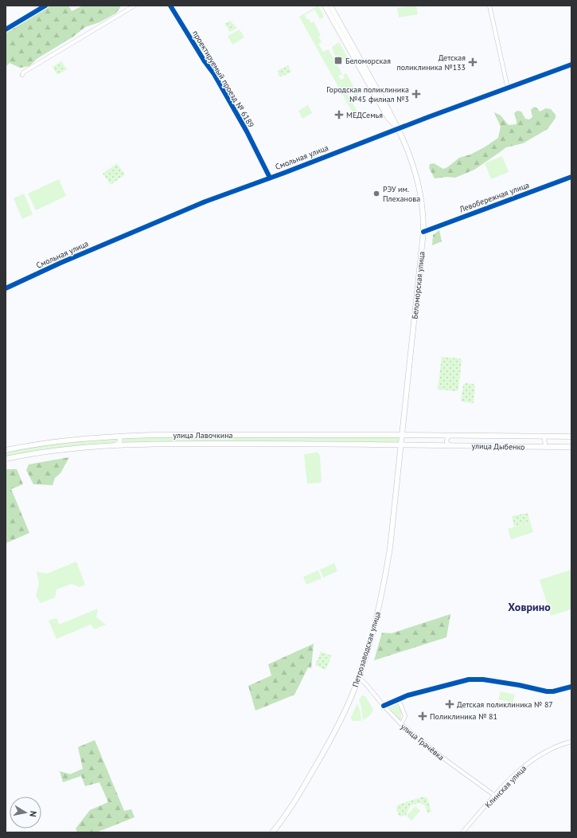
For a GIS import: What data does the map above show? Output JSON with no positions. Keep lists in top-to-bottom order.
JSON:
{
  "streets": {
    "main road": [
      "Беломорская улица",
      "улица Лавочкина",
      "улица Дыбенко",
      "Петрозаводская улица"
    ],
    "street": [
      "проектируемый проезд № 6189",
      "Смольная улица",
      "Левобережная улица",
      "улица Грачёвка",
      "Клинская улица"
    ]
  },
  "crossings": [
    ["проектируемый проезд № 6189", "Смольная улица"],
    ["Смольная улица", "Беломорская улица"],
    ["Левобережная улица", "Беломорская улица"],
    ["Беломорская улица", "улица Лавочкина"],
    ["Беломорская улица", "улица Дыбенко"],
    ["Беломорская улица", "Петрозаводская улица"],
    ["улица Лавочкина", "улица Дыбенко"],
    ["улица Лавочкина", "Петрозаводская улица"],
    ["улица Дыбенко", "Петрозаводская улица"],
    ["Петрозаводская улица", "улица Грачёвка"],
    ["улица Грачёвка", "Клинская улица"]
  ],
  "districts": ["Ховрино"],
  "places": {
    "transit": ["Беломорская"],
    "health": [
      "Детская поликлиника №133",
      "Городская поликлиника №45 филиал №3",
      "МЕДСемья",
      "Детская поликлиника № 87",
      "Поликлиника № 81"
    ],
    "other": ["РЭУ им. Плеханова"]
  },
  "north": "right"
}
